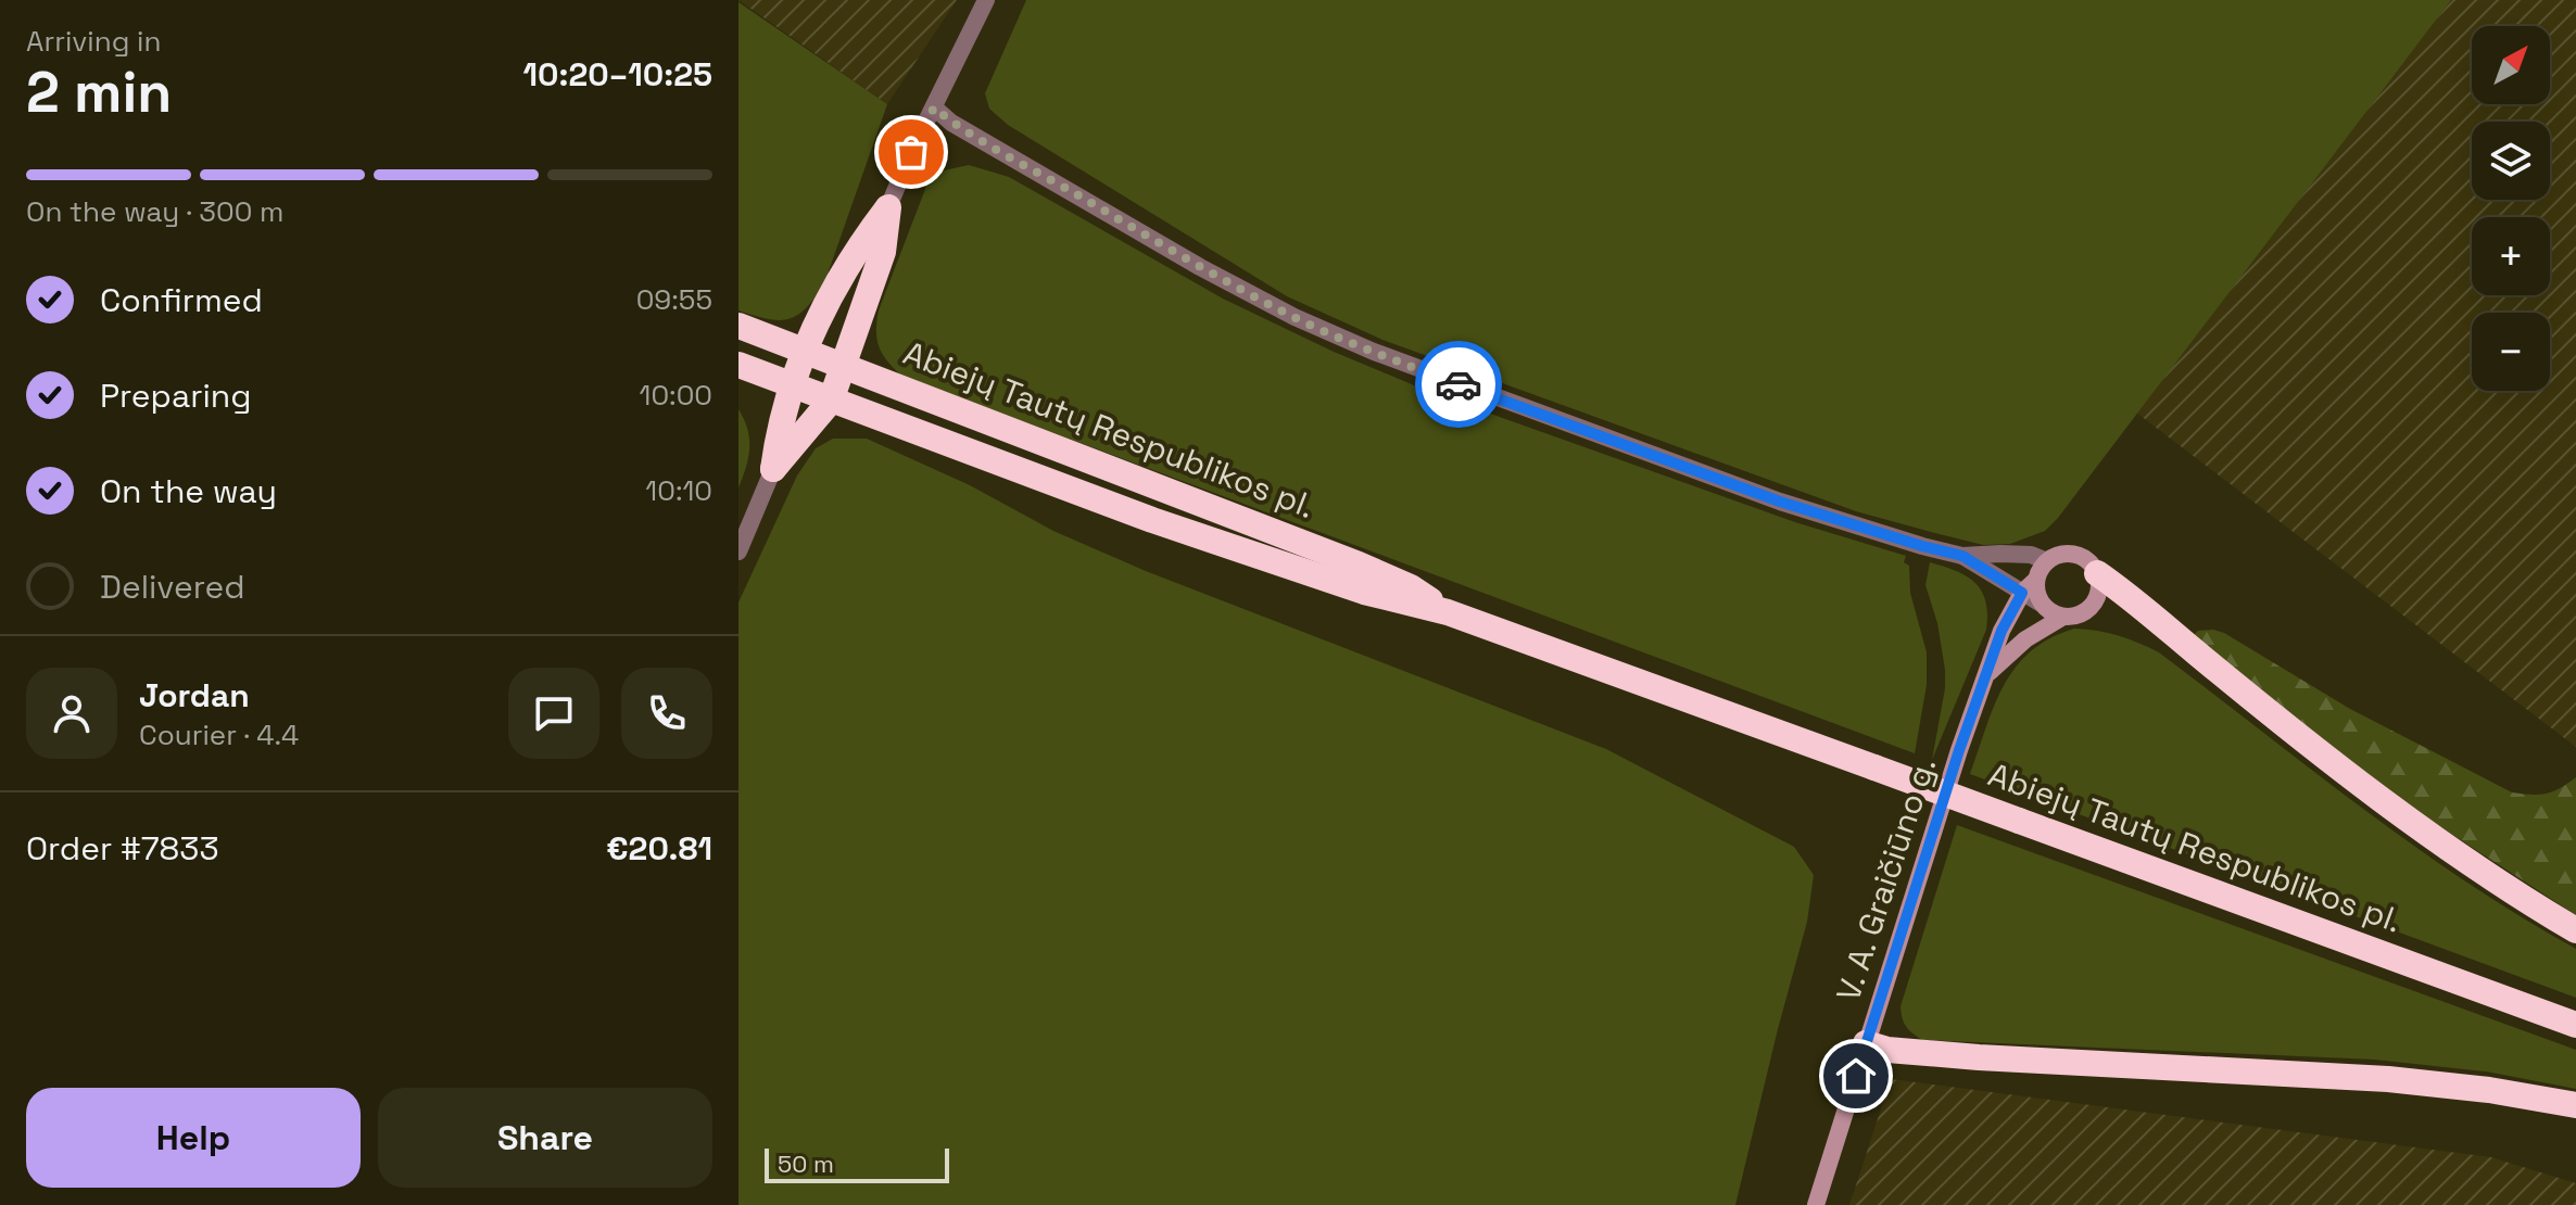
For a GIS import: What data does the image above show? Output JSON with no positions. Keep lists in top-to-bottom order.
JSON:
{
  "streets": {
    "highway": ["Abiejų Tautų Respublikos pl."],
    "main road": ["V. A. Graičiūno g."]
  },
  "scale_bar": "50 m",
  "north": "top right",
  "page": {
    "heading": ["2 min", "Arriving in", "10:20–10:25"],
    "panel": [
      "Jordan",
      "Courier · 4.4",
      "Order #7833",
      "€20.81"
    ],
    "map_buttons": ["+", "−"],
    "bar": "On the way · 300 m",
    "list": [
      ["Confirmed", "09:55"],
      ["Preparing", "10:00"],
      ["On the way", "10:10"],
      "Delivered"
    ],
    "buttons": ["Help", "Share"],
    "scale": "50 m"
  }
}
